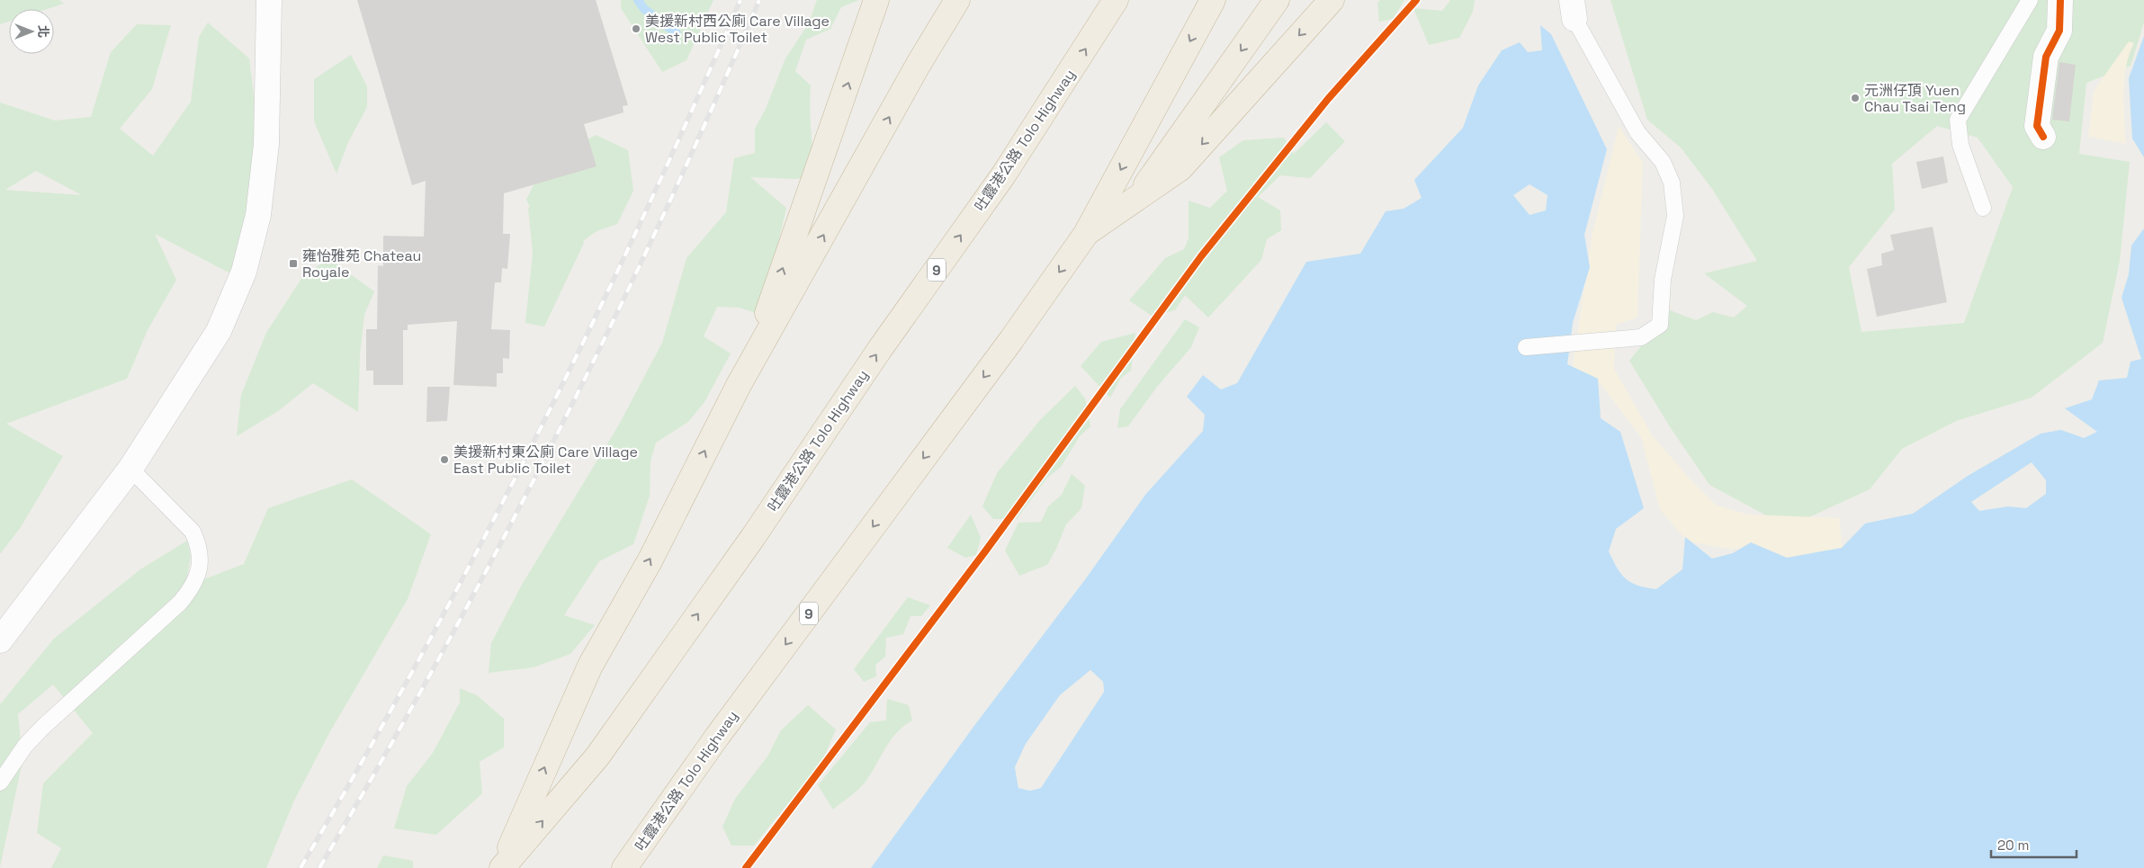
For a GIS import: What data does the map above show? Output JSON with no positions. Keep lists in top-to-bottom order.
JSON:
{
  "streets": {
    "highway": ["吐露港公路 Tolo Highway", "9"]
  },
  "places": {
    "other": ["美援新村西公廁 Care Village West Public Toilet", "元洲仔頂 Yuen Chau Tsai Teng", "美援新村東公廁 Care Village East Public Toilet"],
    "transit": ["雍怡雅苑 Chateau Royale"]
  },
  "scale_bar": "20 m",
  "north": "right"
}
